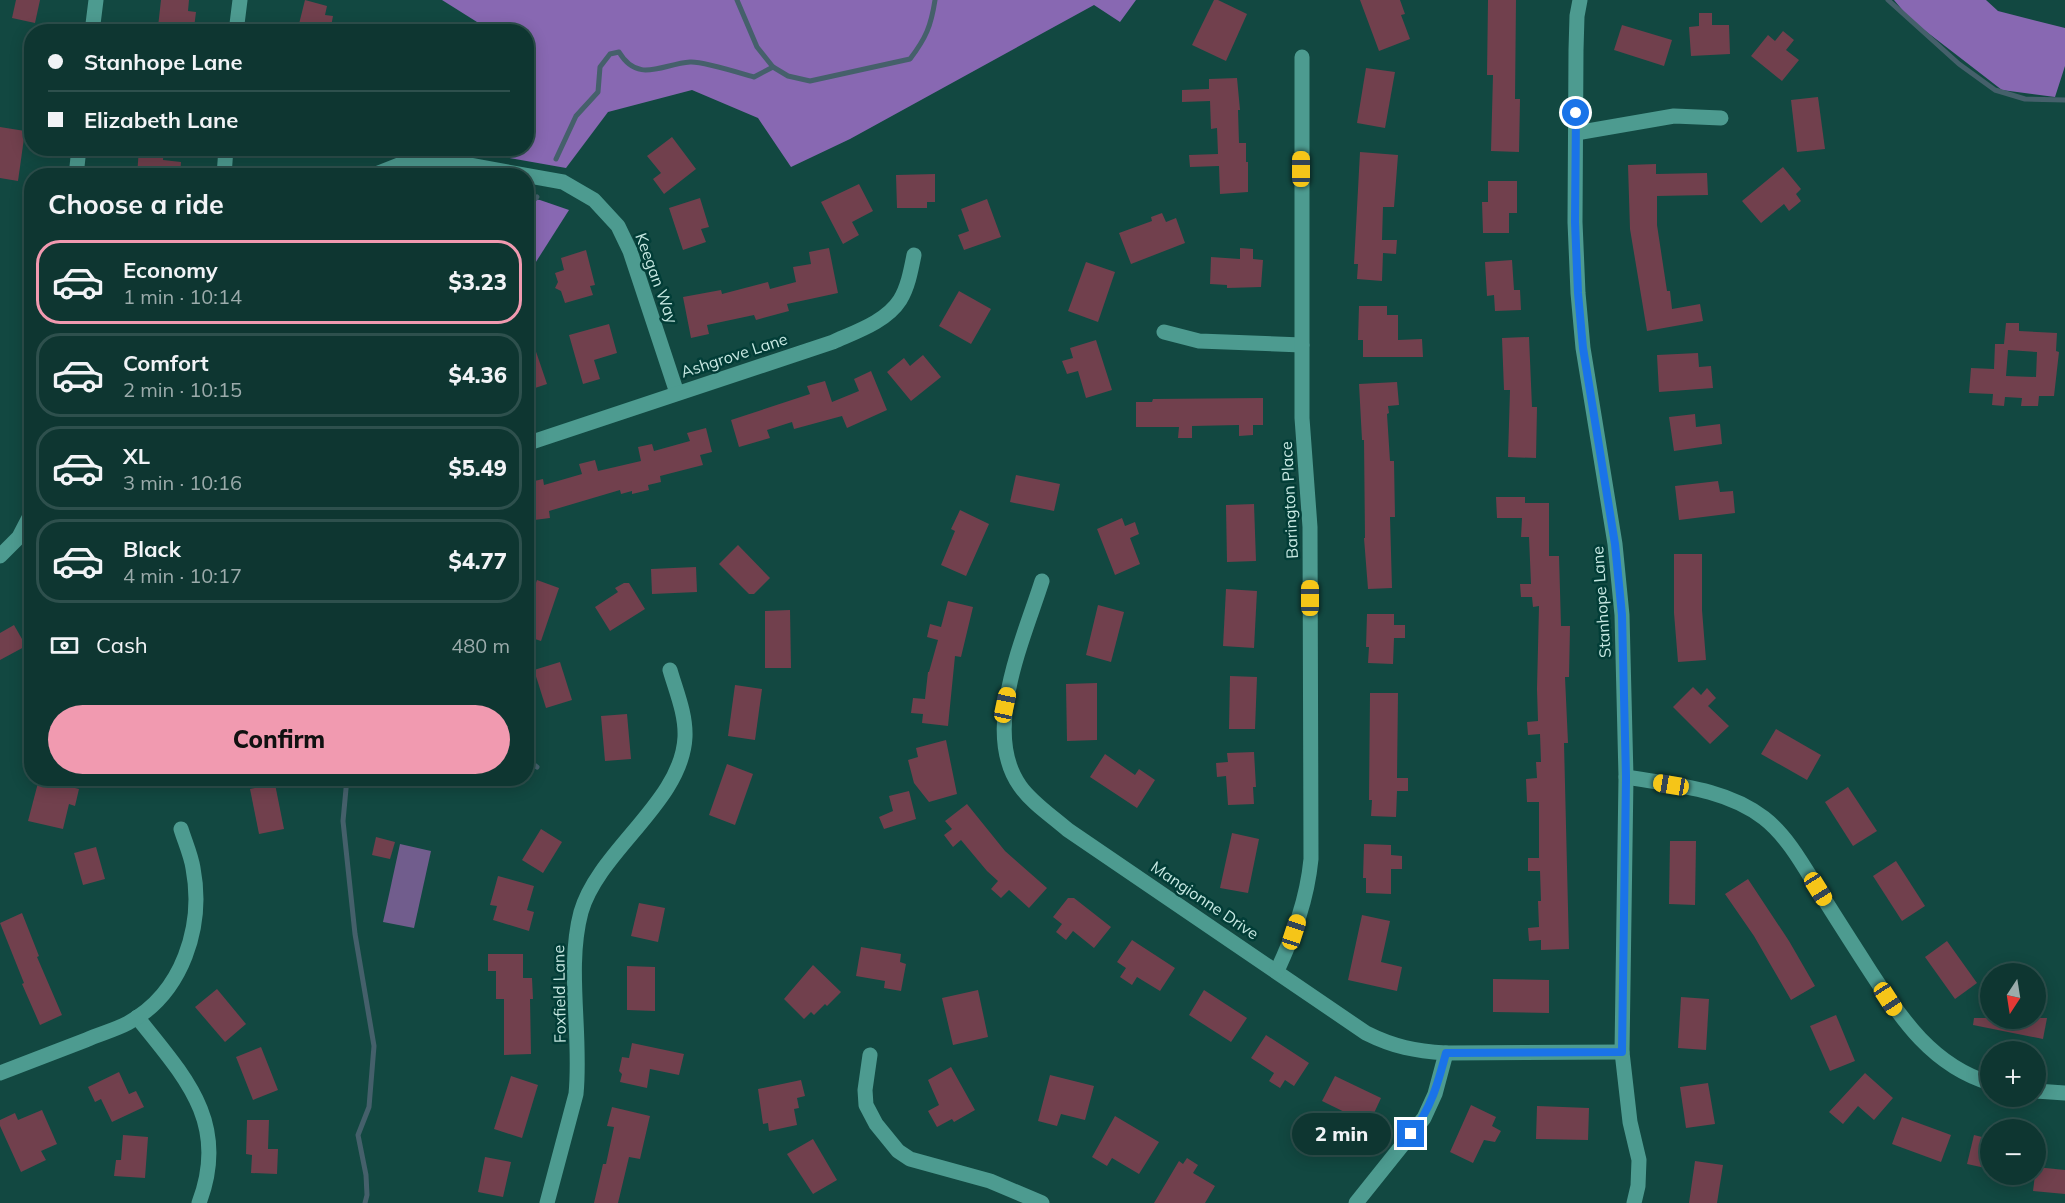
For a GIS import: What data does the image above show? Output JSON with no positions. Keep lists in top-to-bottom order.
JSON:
{
  "streets": {
    "street": [
      "Keegan Way",
      "Ashgrove Lane",
      "Barington Place",
      "Stanhope Lane",
      "Mangionne Drive",
      "Foxfield Lane"
    ]
  },
  "crossings": [
    ["Keegan Way", "Ashgrove Lane"],
    ["Barington Place", "Mangionne Drive"],
    ["Stanhope Lane", "Mangionne Drive"]
  ],
  "north": "bottom",
  "page": {
    "banner": ["Stanhope Lane", "Elizabeth Lane"],
    "heading": "Choose a ride",
    "list": [
      {
        "name": "Economy",
        "note": "1 min · 10:14",
        "value": "$3.23"
      },
      {
        "name": "Comfort",
        "note": "2 min · 10:15",
        "value": "$4.36"
      },
      {
        "name": "XL",
        "note": "3 min · 10:16",
        "value": "$5.49"
      },
      {
        "name": "Black",
        "note": "4 min · 10:17",
        "value": "$4.77"
      }
    ],
    "pay": ["Cash", "480 m"],
    "buttons": "Confirm",
    "map_buttons": ["+", "−"],
    "bubble": "2 min"
  }
}
